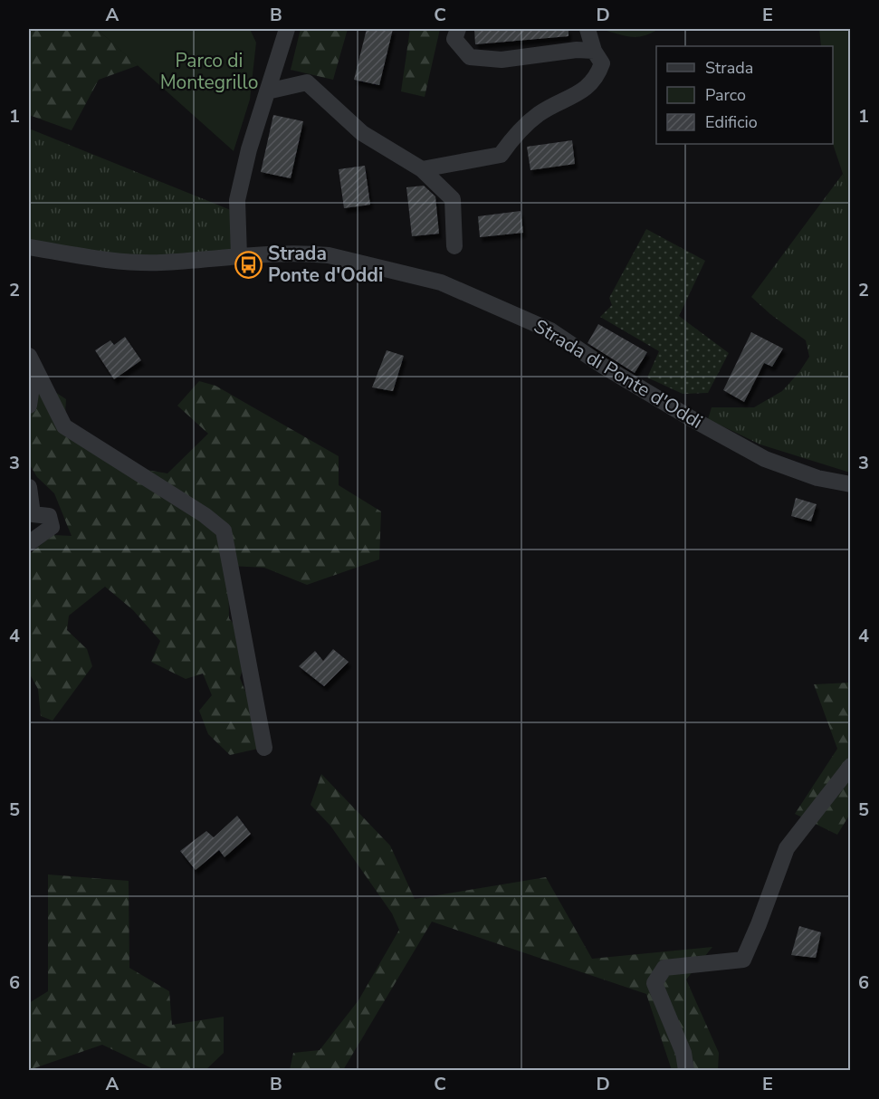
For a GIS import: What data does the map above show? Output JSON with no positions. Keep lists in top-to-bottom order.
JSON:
{
  "streets": {
    "street": ["Strada di Ponte d'Oddi"]
  },
  "parks": ["Parco di Montegrillo"],
  "places": {
    "bus stop": ["Strada Ponte d'Oddi"]
  },
  "legend": ["Strada", "Parco", "Edificio"],
  "grid": {
    "columns": [
      "A",
      "B",
      "C",
      "D",
      "E"
    ],
    "rows": [
      "1",
      "2",
      "3",
      "4",
      "5",
      "6"
    ]
  }
}
